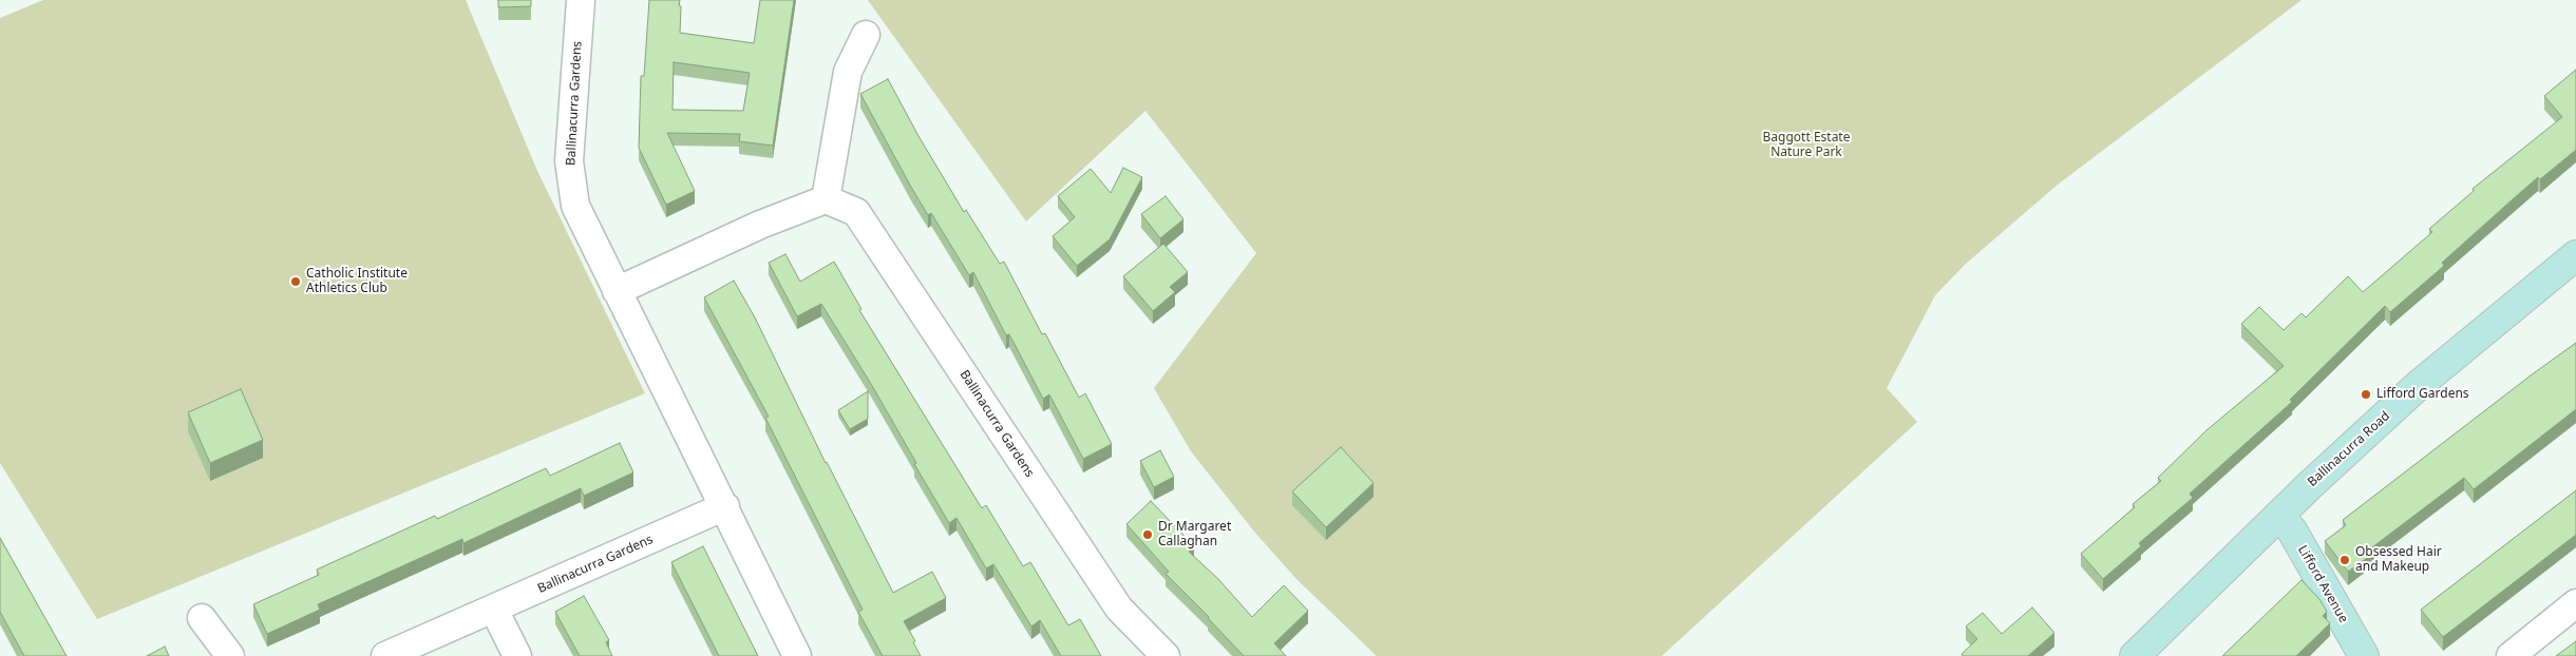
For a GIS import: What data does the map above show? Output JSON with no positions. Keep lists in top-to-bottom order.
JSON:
{
  "streets": {
    "main road": ["Ballinacurra Road", "Lifford Avenue"],
    "street": ["Ballinacurra Gardens"]
  },
  "crossings": [
    ["Ballinacurra Road", "Lifford Avenue"]
  ],
  "parks": ["Baggott Estate Nature Park"],
  "places": [
    "Catholic Institute Athletics Club",
    "Lifford Gardens",
    "Dr Margaret Callaghan",
    "Obsessed Hair and Makeup"
  ]
}
